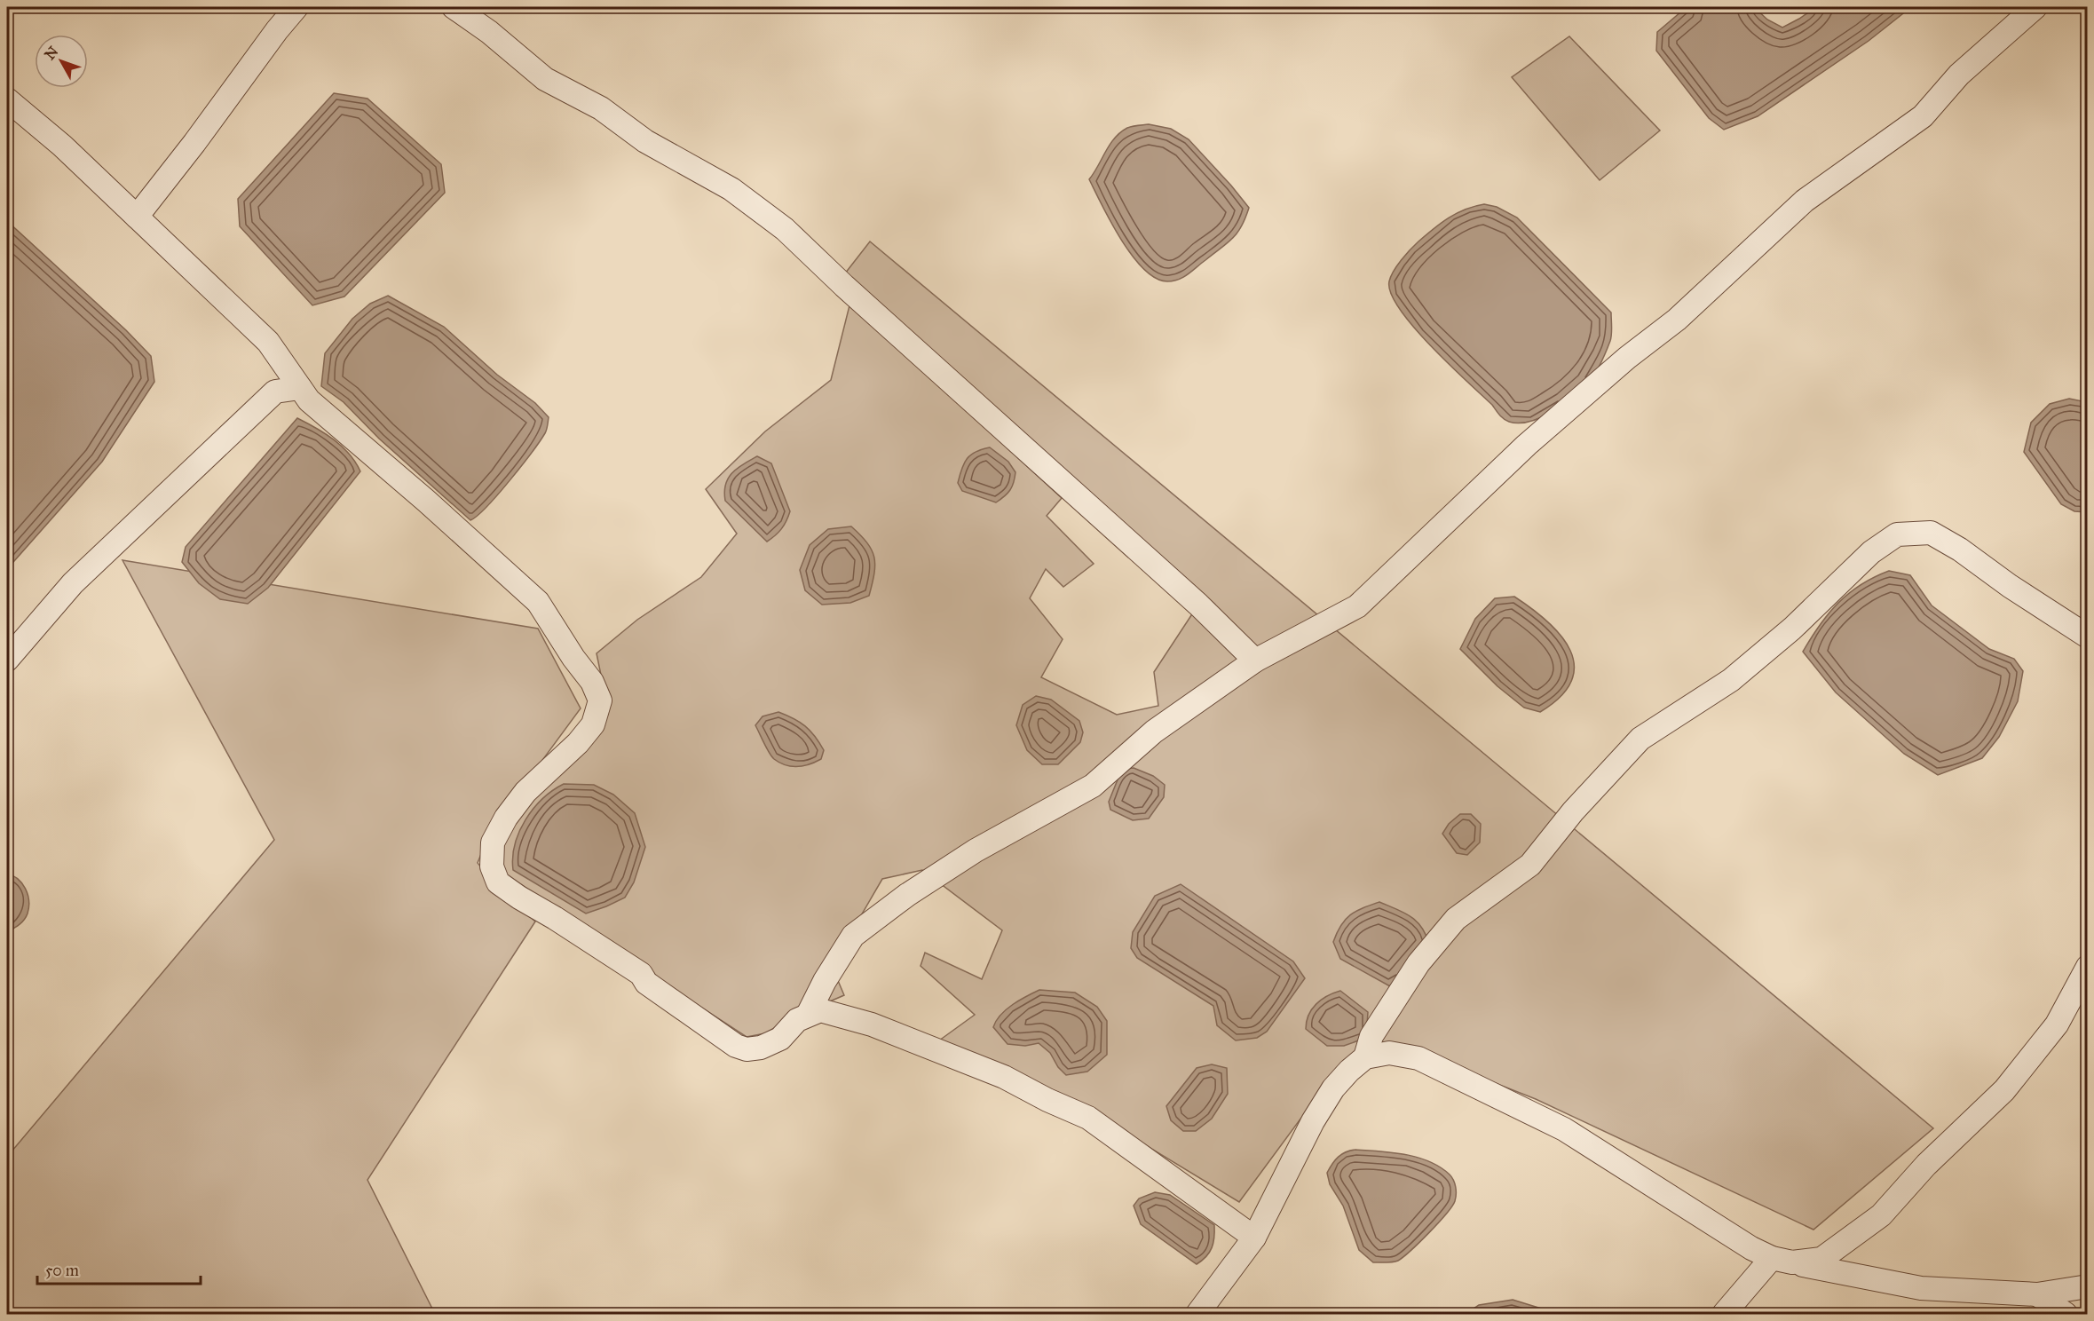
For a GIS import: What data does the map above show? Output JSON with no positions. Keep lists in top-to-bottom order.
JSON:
{
  "scale_bar": "50 m",
  "north": "top left"
}
